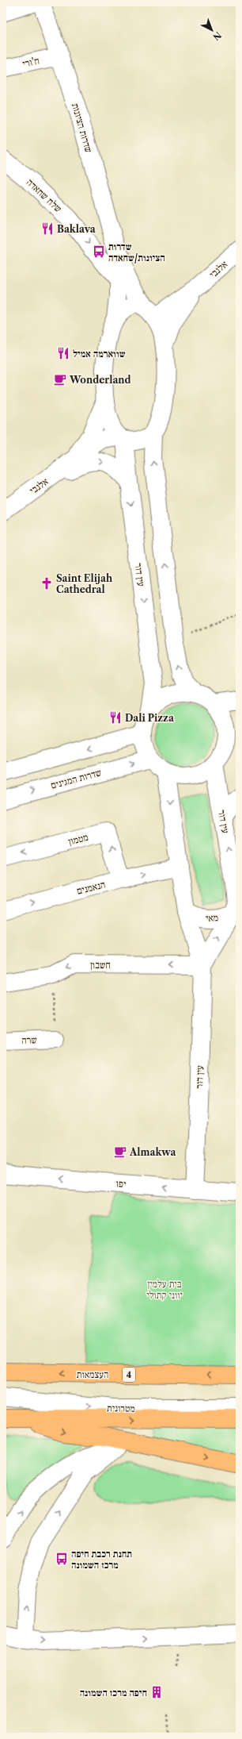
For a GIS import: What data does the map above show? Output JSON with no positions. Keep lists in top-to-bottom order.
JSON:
{
  "streets": {
    "highway": ["העצמאות", "4"],
    "street": [
      "ח'ורי",
      "שדרות הציונות",
      "שלח שחאדה",
      "אלנבי",
      "עין דור",
      "שדרות המגינים",
      "מטמון",
      "הנאמנים",
      "מאי",
      "חשבון",
      "שרה",
      "יפו",
      "מטרונית"
    ]
  },
  "crossings": [
    ["ח'ורי", "שדרות הציונות"],
    ["שדרות הציונות", "שלח שחאדה"],
    ["שדרות הציונות", "אלנבי"],
    ["שדרות הציונות", "עין דור"],
    ["אלנבי", "עין דור"],
    ["עין דור", "שדרות המגינים"],
    ["עין דור", "הנאמנים"],
    ["עין דור", "מאי"],
    ["עין דור", "חשבון"],
    ["עין דור", "יפו"],
    ["מטמון", "הנאמנים"]
  ],
  "one_way": ["שלח שחאדה", "חשבון", "יפו"],
  "parks": ["בית עלמין יווני קתולי"],
  "places": {
    "restaurant": ["Baklava", "שווארמה אמיל", "Dali Pizza"],
    "bus stop": ["שדרות הציונות/שחאדה", "תחנת רכבת חיפה מרכז השמונה"],
    "cafe": ["Wonderland", "Almakwa"],
    "church": ["Saint Elijah Cathedral"],
    "building": ["חיפה מרכז השמונה"]
  },
  "north": "bottom right"
}
